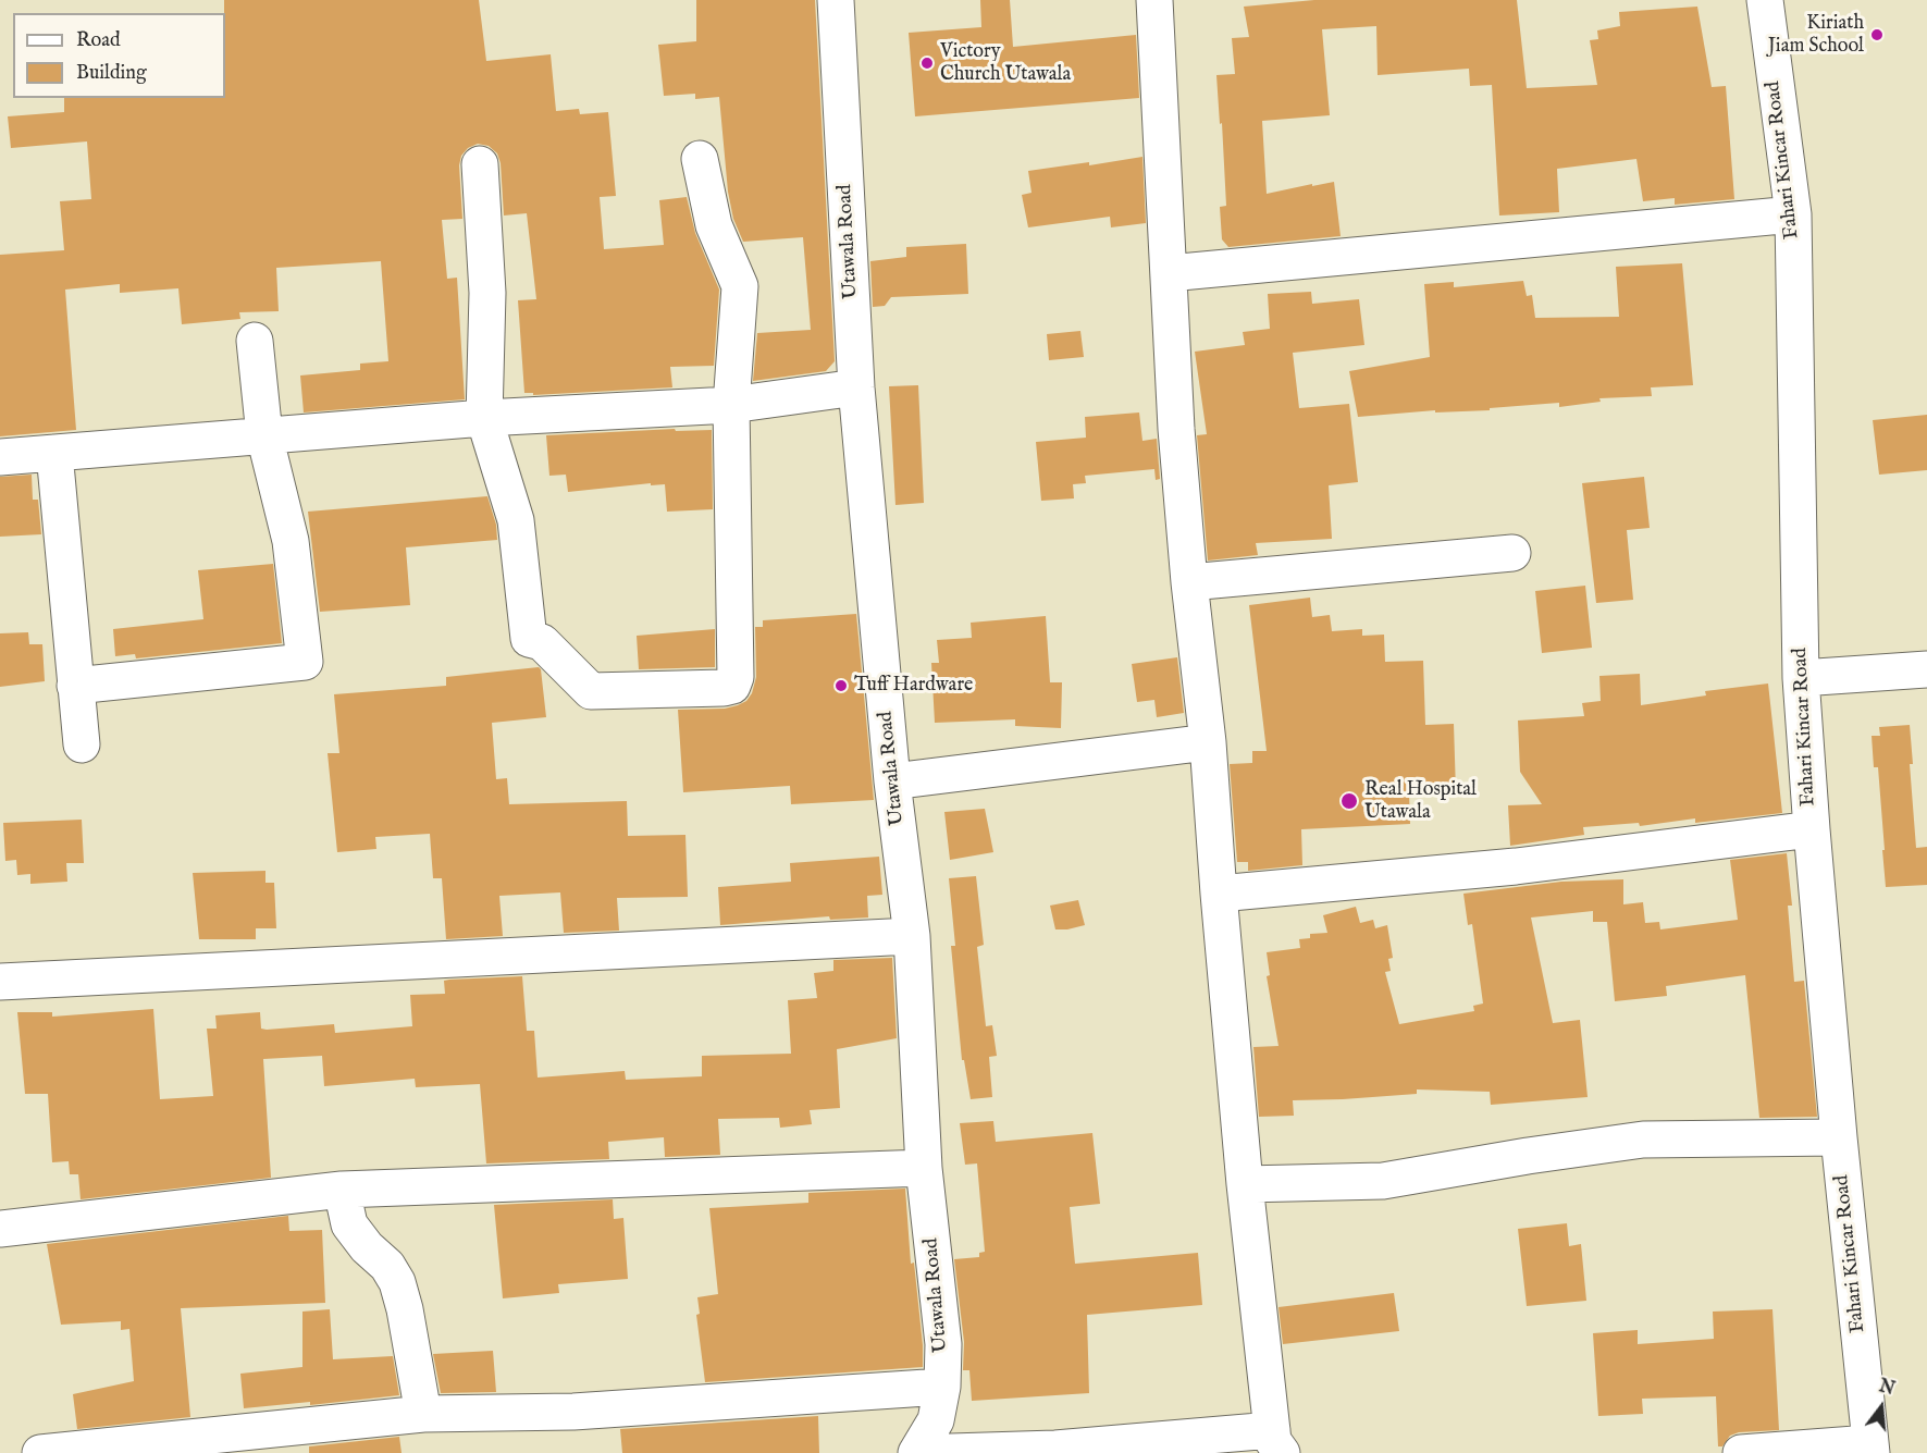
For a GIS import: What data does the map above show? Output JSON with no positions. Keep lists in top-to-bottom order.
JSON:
{
  "streets": {
    "street": ["Fahari Kincar Road", "Utawala Road"]
  },
  "places": [
    "Kiriath Jiam School",
    "Victory Church Utawala",
    "Tuff Hardware",
    "Real Hospital Utawala"
  ],
  "legend": ["Road", "Building"],
  "north": "top"
}
